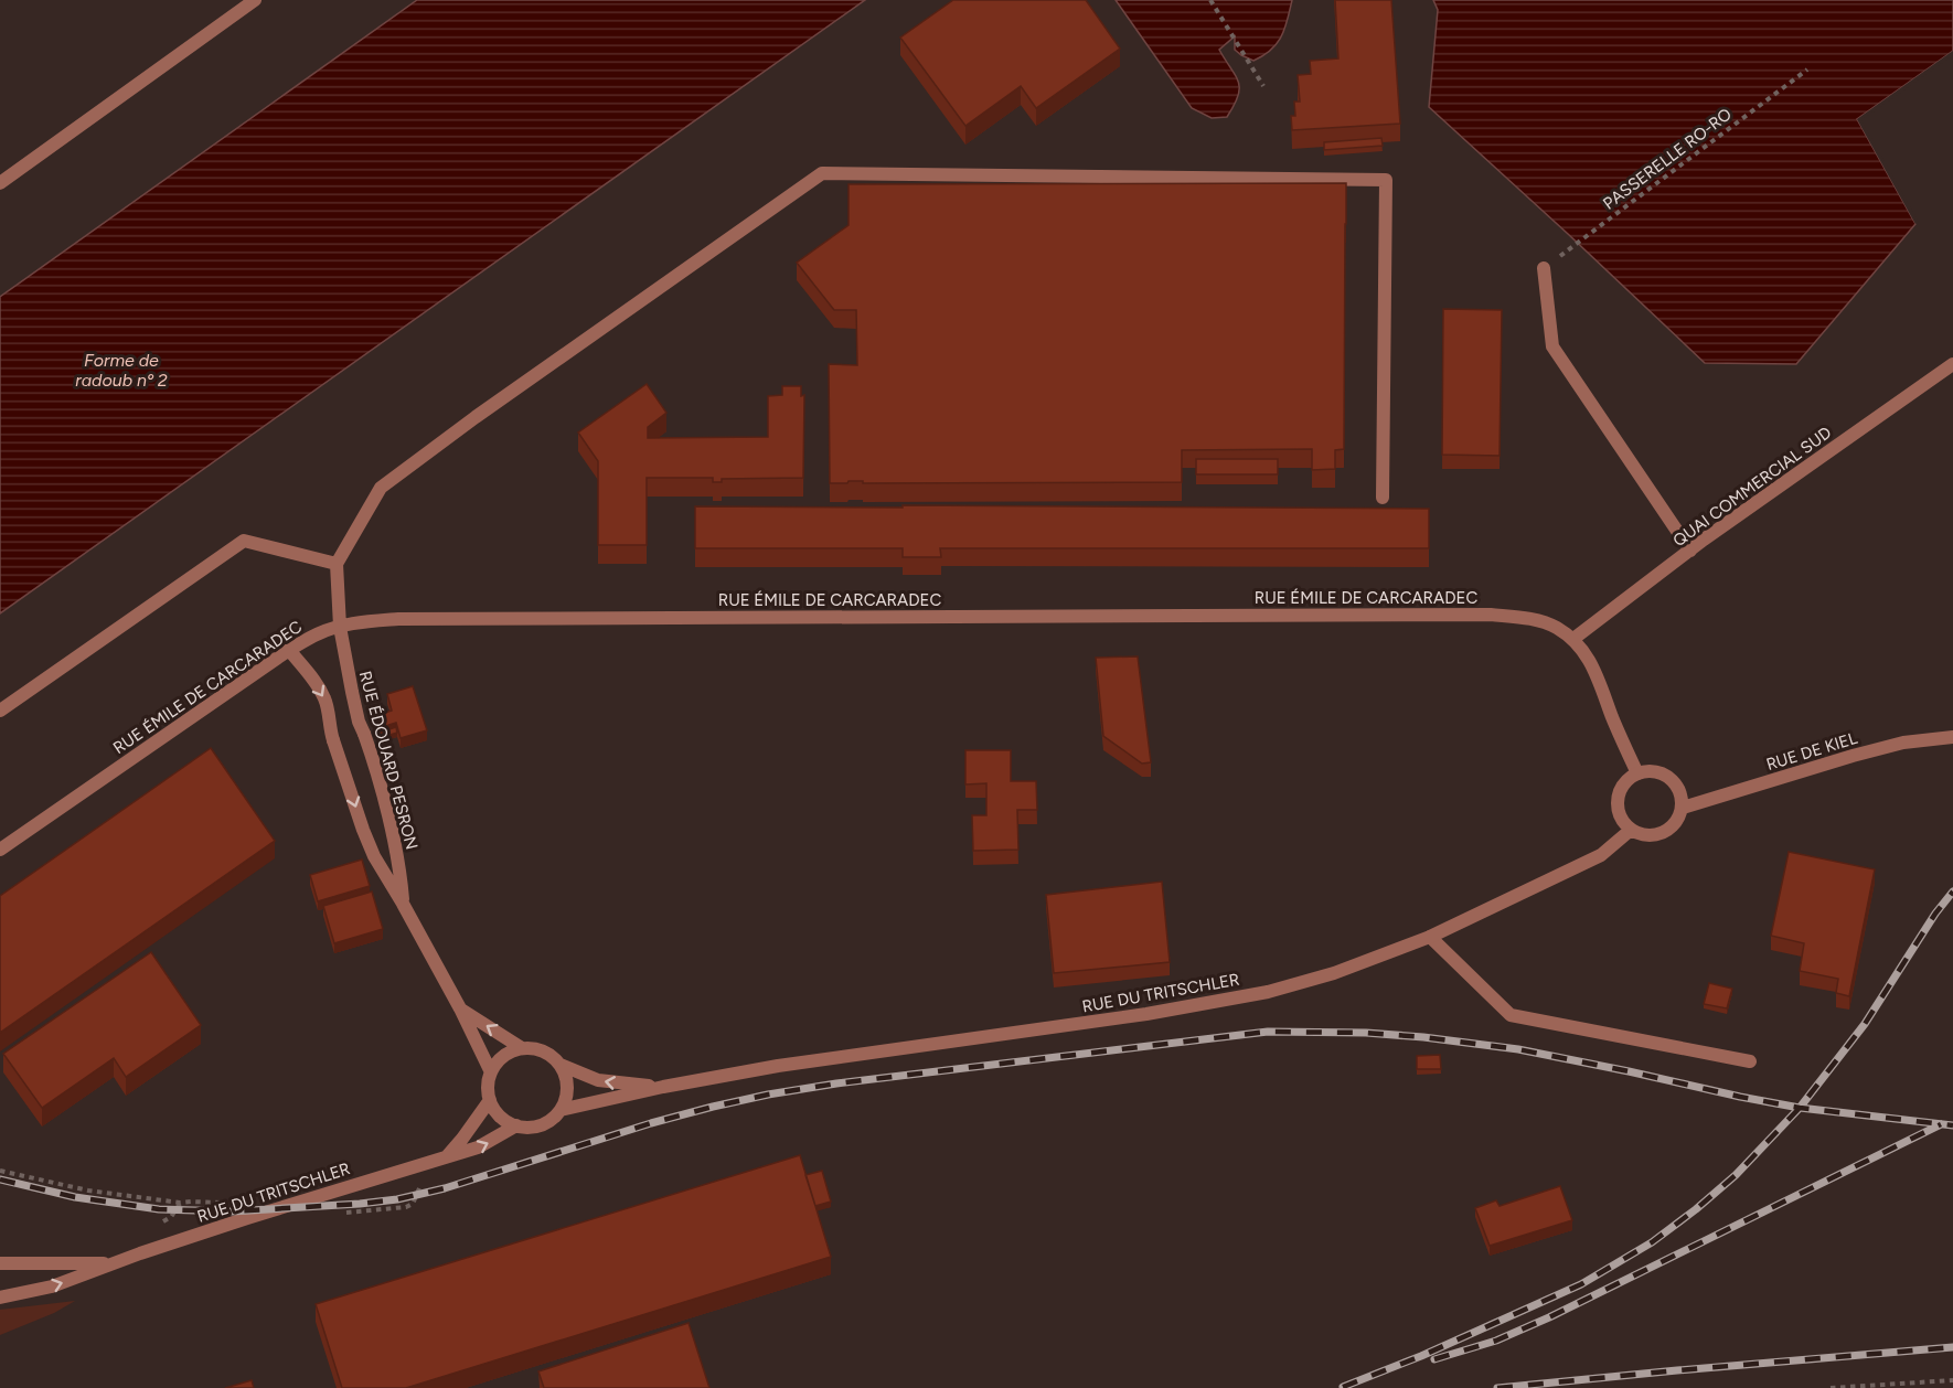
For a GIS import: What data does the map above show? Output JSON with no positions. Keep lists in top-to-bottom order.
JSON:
{
  "streets": {
    "street": [
      "QUAI COMMERCIAL SUD",
      "RUE ÉMILE DE CARCARADEC",
      "RUE DE KIEL",
      "RUE ÉDOUARD PESRON",
      "RUE DU TRITSCHLER"
    ],
    "path": ["PASSERELLE RO-RO"]
  },
  "crossings": [
    ["QUAI COMMERCIAL SUD", "RUE ÉMILE DE CARCARADEC"],
    ["RUE ÉMILE DE CARCARADEC", "RUE DE KIEL"],
    ["RUE ÉMILE DE CARCARADEC", "RUE ÉDOUARD PESRON"],
    ["RUE ÉMILE DE CARCARADEC", "RUE DU TRITSCHLER"],
    ["RUE DE KIEL", "RUE DU TRITSCHLER"],
    ["RUE ÉDOUARD PESRON", "RUE DU TRITSCHLER"]
  ],
  "water": ["Forme de radoub nº 2"]
}
